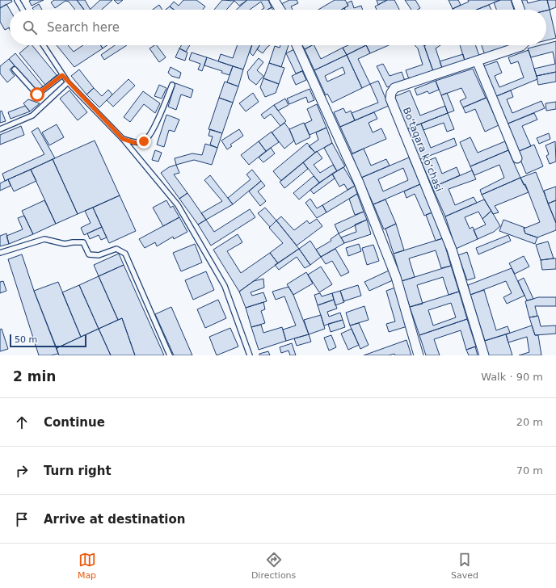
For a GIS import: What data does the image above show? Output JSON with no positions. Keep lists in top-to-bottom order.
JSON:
{
  "streets": {
    "street": ["Boʻtaqara koʻchasi"]
  },
  "scale_bar": "50 m",
  "page": {
    "search": "Search here",
    "scale": "50 m",
    "heading": ["2 min", "Walk · 90 m"],
    "list": [
      ["Continue", "20 m"],
      ["Turn right", "70 m"],
      "Arrive at destination"
    ],
    "nav": ["Map", "Directions", "Saved"]
  }
}
